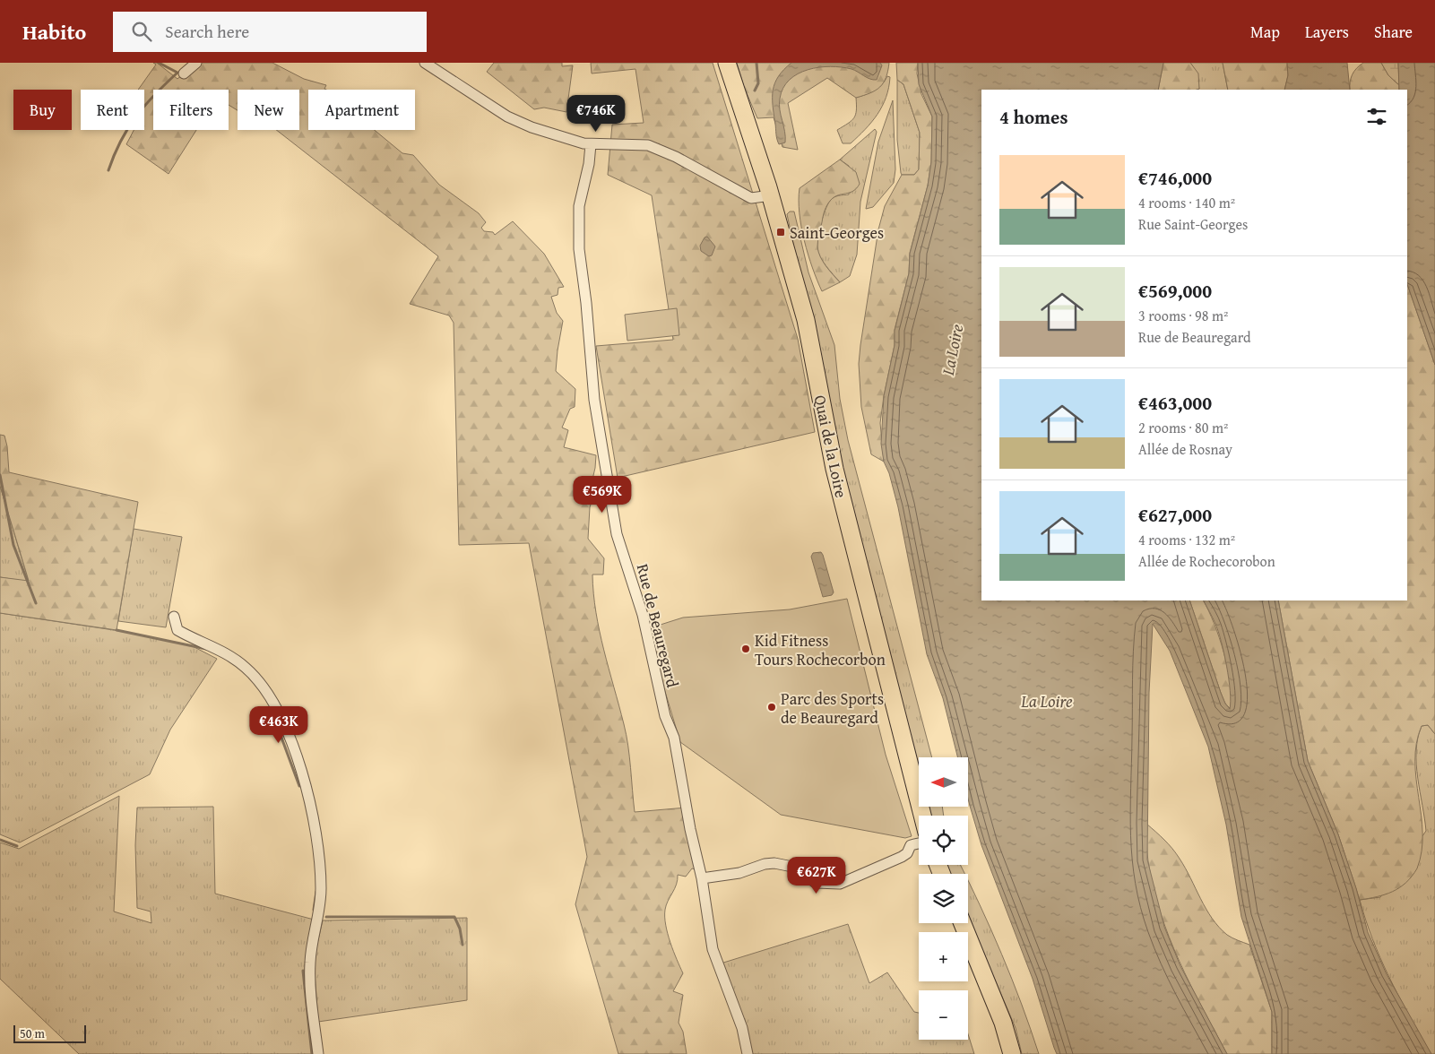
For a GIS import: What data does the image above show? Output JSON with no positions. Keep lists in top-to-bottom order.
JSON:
{
  "streets": {
    "main road": ["Quai de la Loire"],
    "street": ["Rue de Beauregard"]
  },
  "water": ["La Loire"],
  "places": {
    "transit": ["Saint-Georges"],
    "other": ["Kid Fitness Tours Rochecorbon", "Parc des Sports de Beauregard"]
  },
  "scale_bar": "50 m",
  "north": "left",
  "page": {
    "header": "Habito",
    "search": "Search here",
    "nav": ["Map", "Layers", "Share"],
    "chip": [
      "Buy",
      "Rent",
      "Filters",
      "New",
      "Apartment"
    ],
    "heading": "4 homes",
    "price": [
      "€746K",
      "€569K",
      "€463K",
      "€627K"
    ],
    "list": [
      {
        "name": "€746,000",
        "note": "4 rooms · 140 m² · Rue Saint-Georges"
      },
      {
        "name": "€569,000",
        "note": "3 rooms · 98 m² · Rue de Beauregard"
      },
      {
        "name": "€463,000",
        "note": "2 rooms · 80 m² · Allée de Rosnay"
      },
      {
        "name": "€627,000",
        "note": "4 rooms · 132 m² · Allée de Rochecorobon"
      }
    ],
    "map_buttons": ["+", "−"],
    "scale": "50 m"
  }
}
